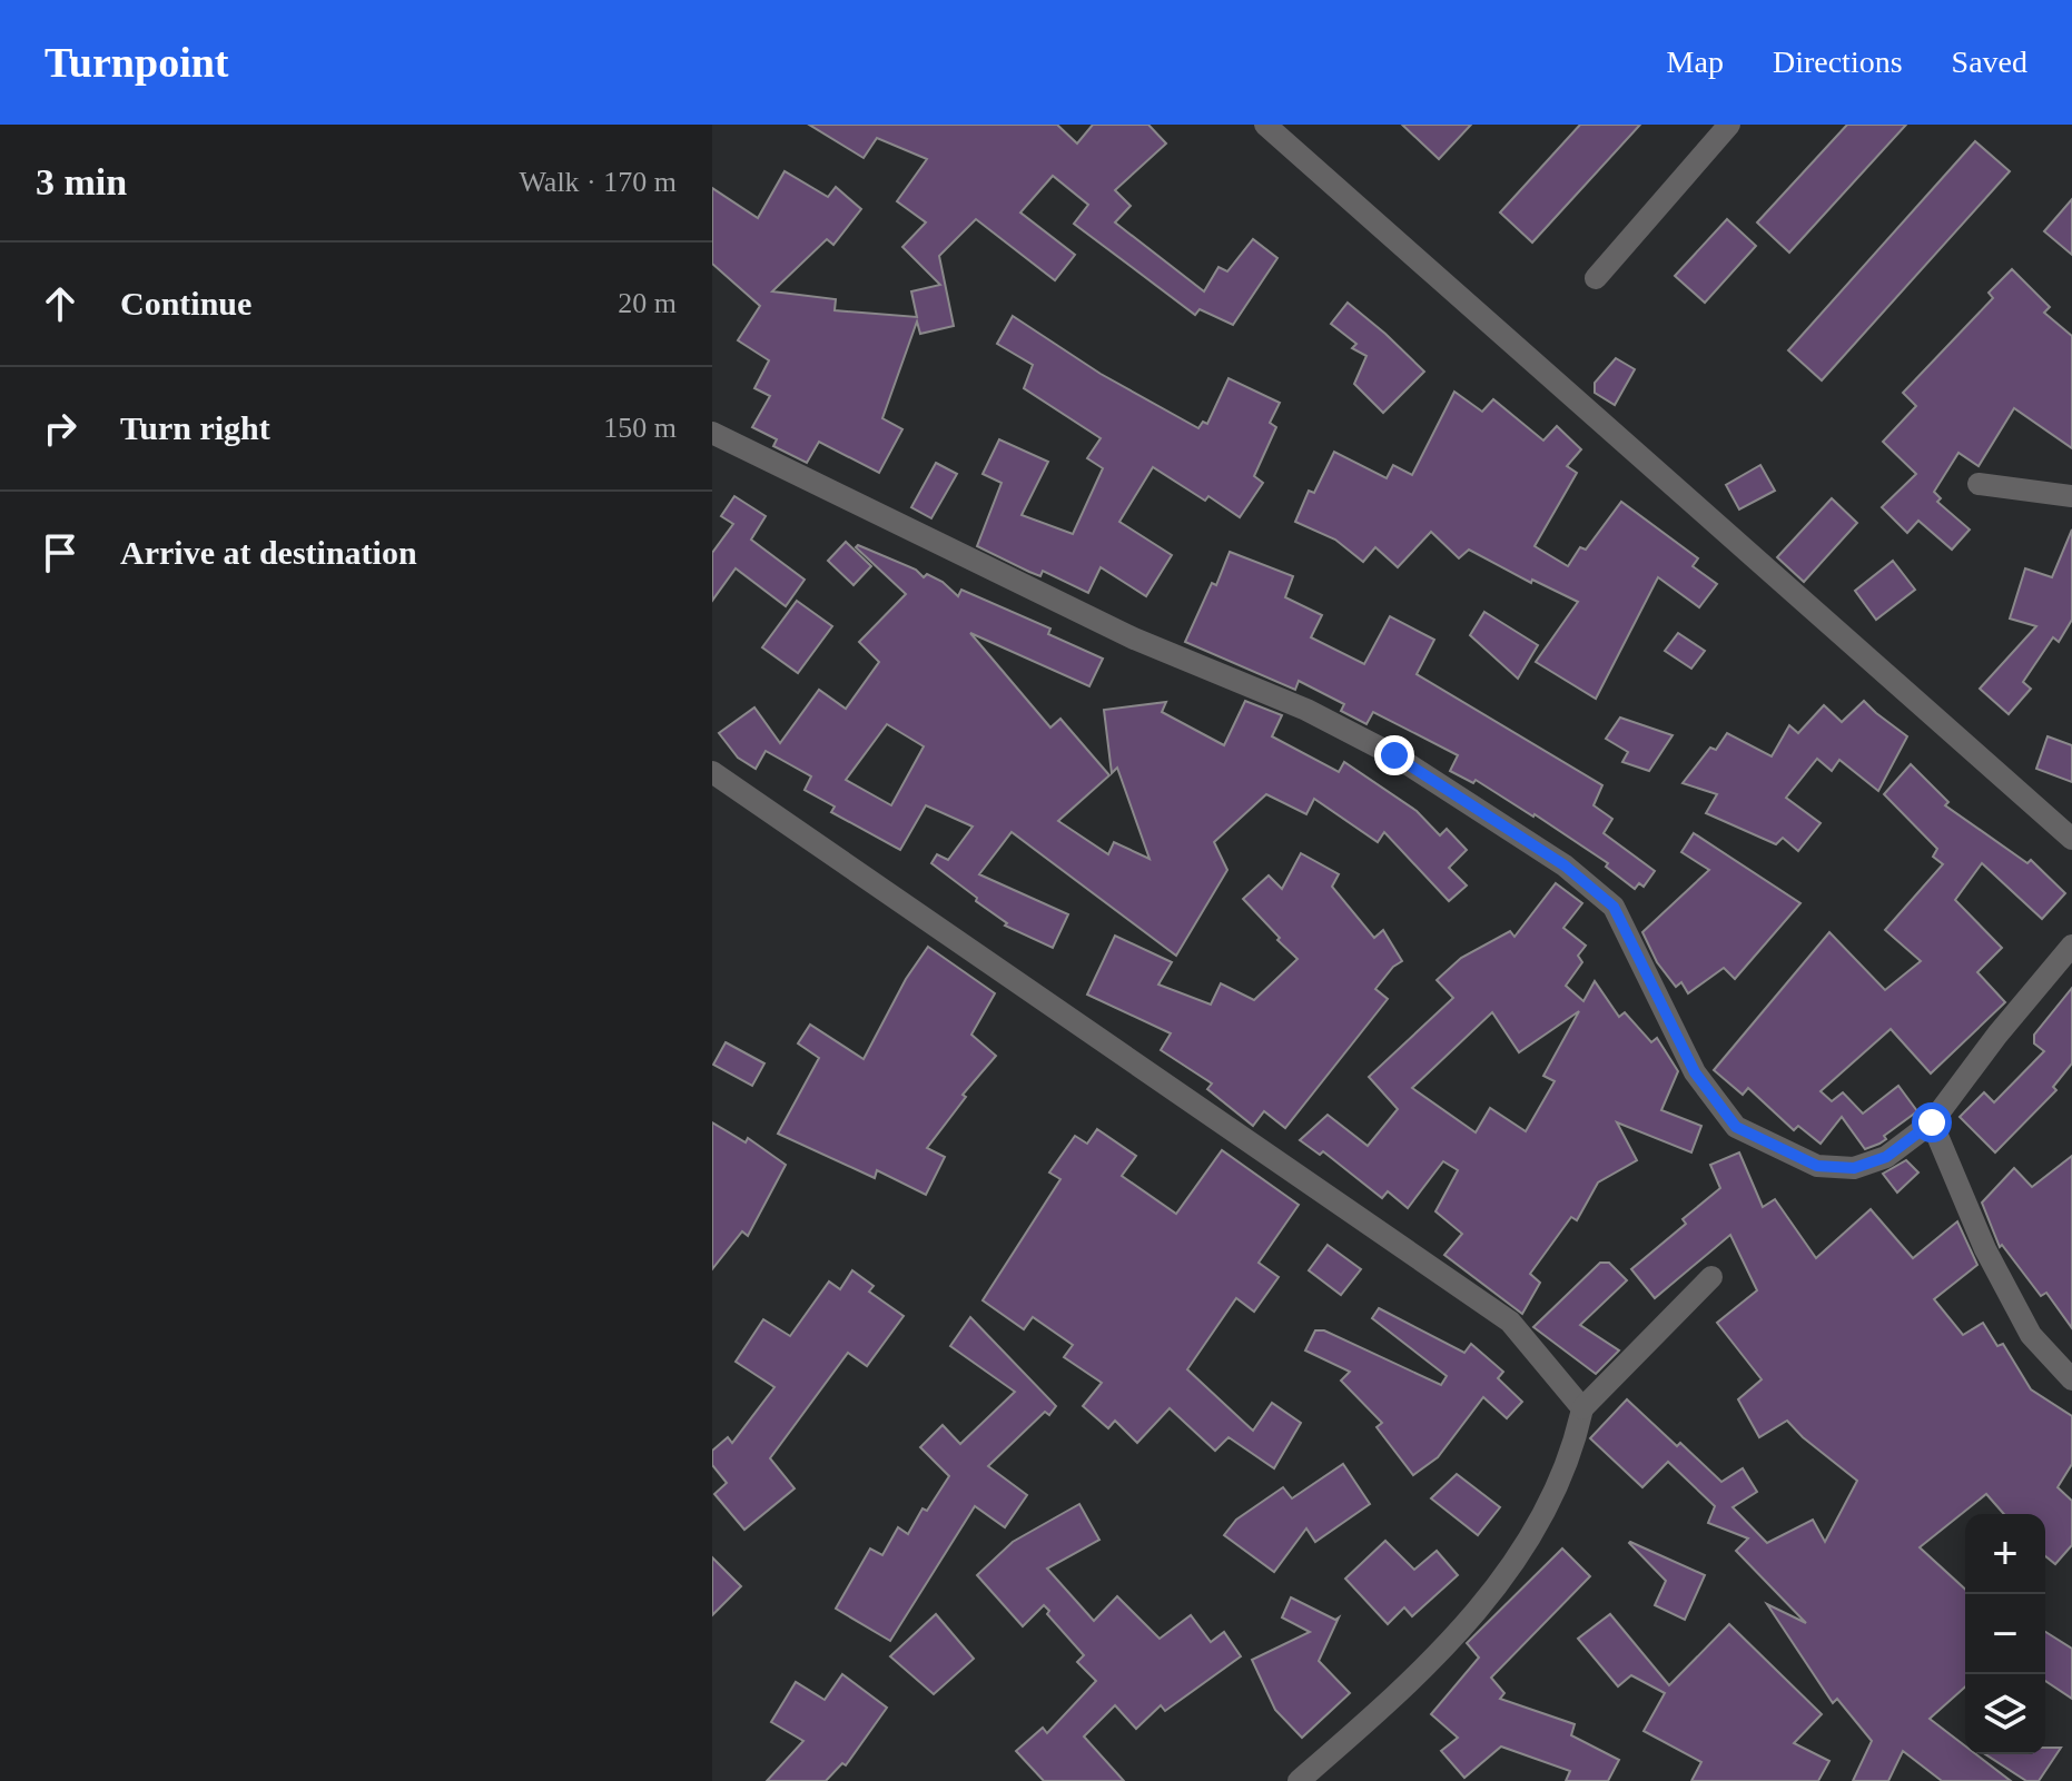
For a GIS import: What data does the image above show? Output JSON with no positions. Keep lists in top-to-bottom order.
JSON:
{
  "page": {
    "header": "Turnpoint",
    "nav": ["Map", "Directions", "Saved"],
    "heading": ["3 min", "Walk · 170 m"],
    "list": [
      ["Continue", "20 m"],
      ["Turn right", "150 m"],
      "Arrive at destination"
    ],
    "map_buttons": ["+", "−"]
  }
}
